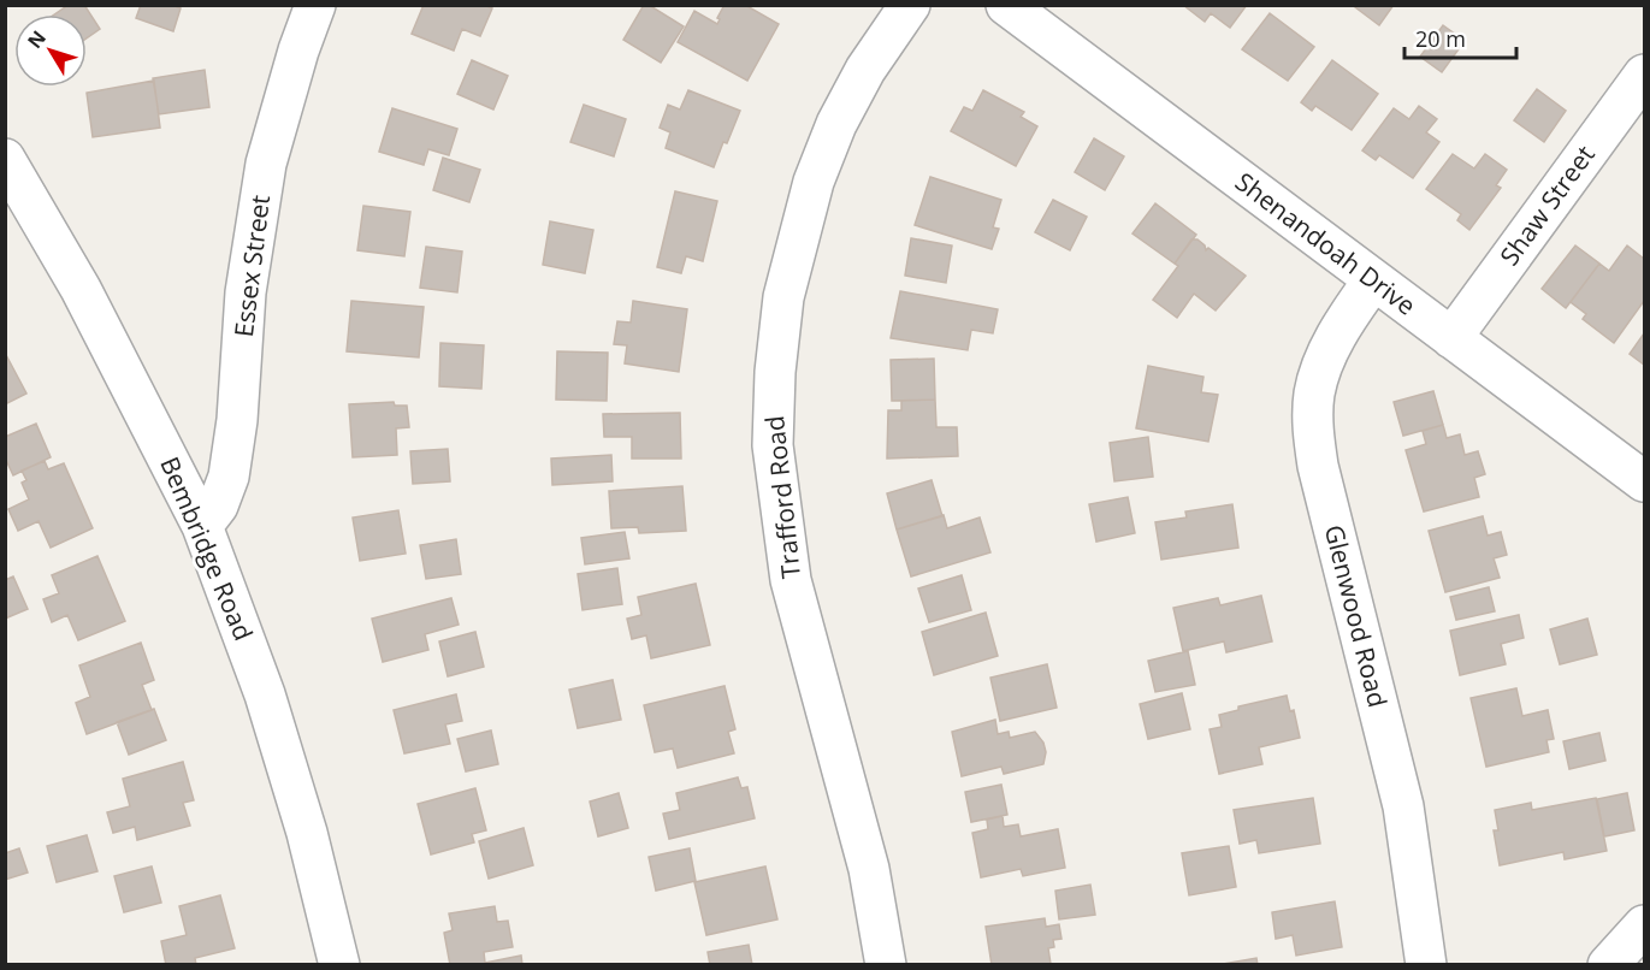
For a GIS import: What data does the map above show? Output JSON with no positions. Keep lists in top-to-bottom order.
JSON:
{
  "streets": {
    "street": [
      "Shaw Street",
      "Shenandoah Drive",
      "Essex Street",
      "Trafford Road",
      "Bembridge Road",
      "Glenwood Road"
    ]
  },
  "crossings": [
    ["Shaw Street", "Shenandoah Drive"],
    ["Shenandoah Drive", "Glenwood Road"],
    ["Essex Street", "Bembridge Road"]
  ],
  "scale_bar": "20 m",
  "north": "top left"
}
